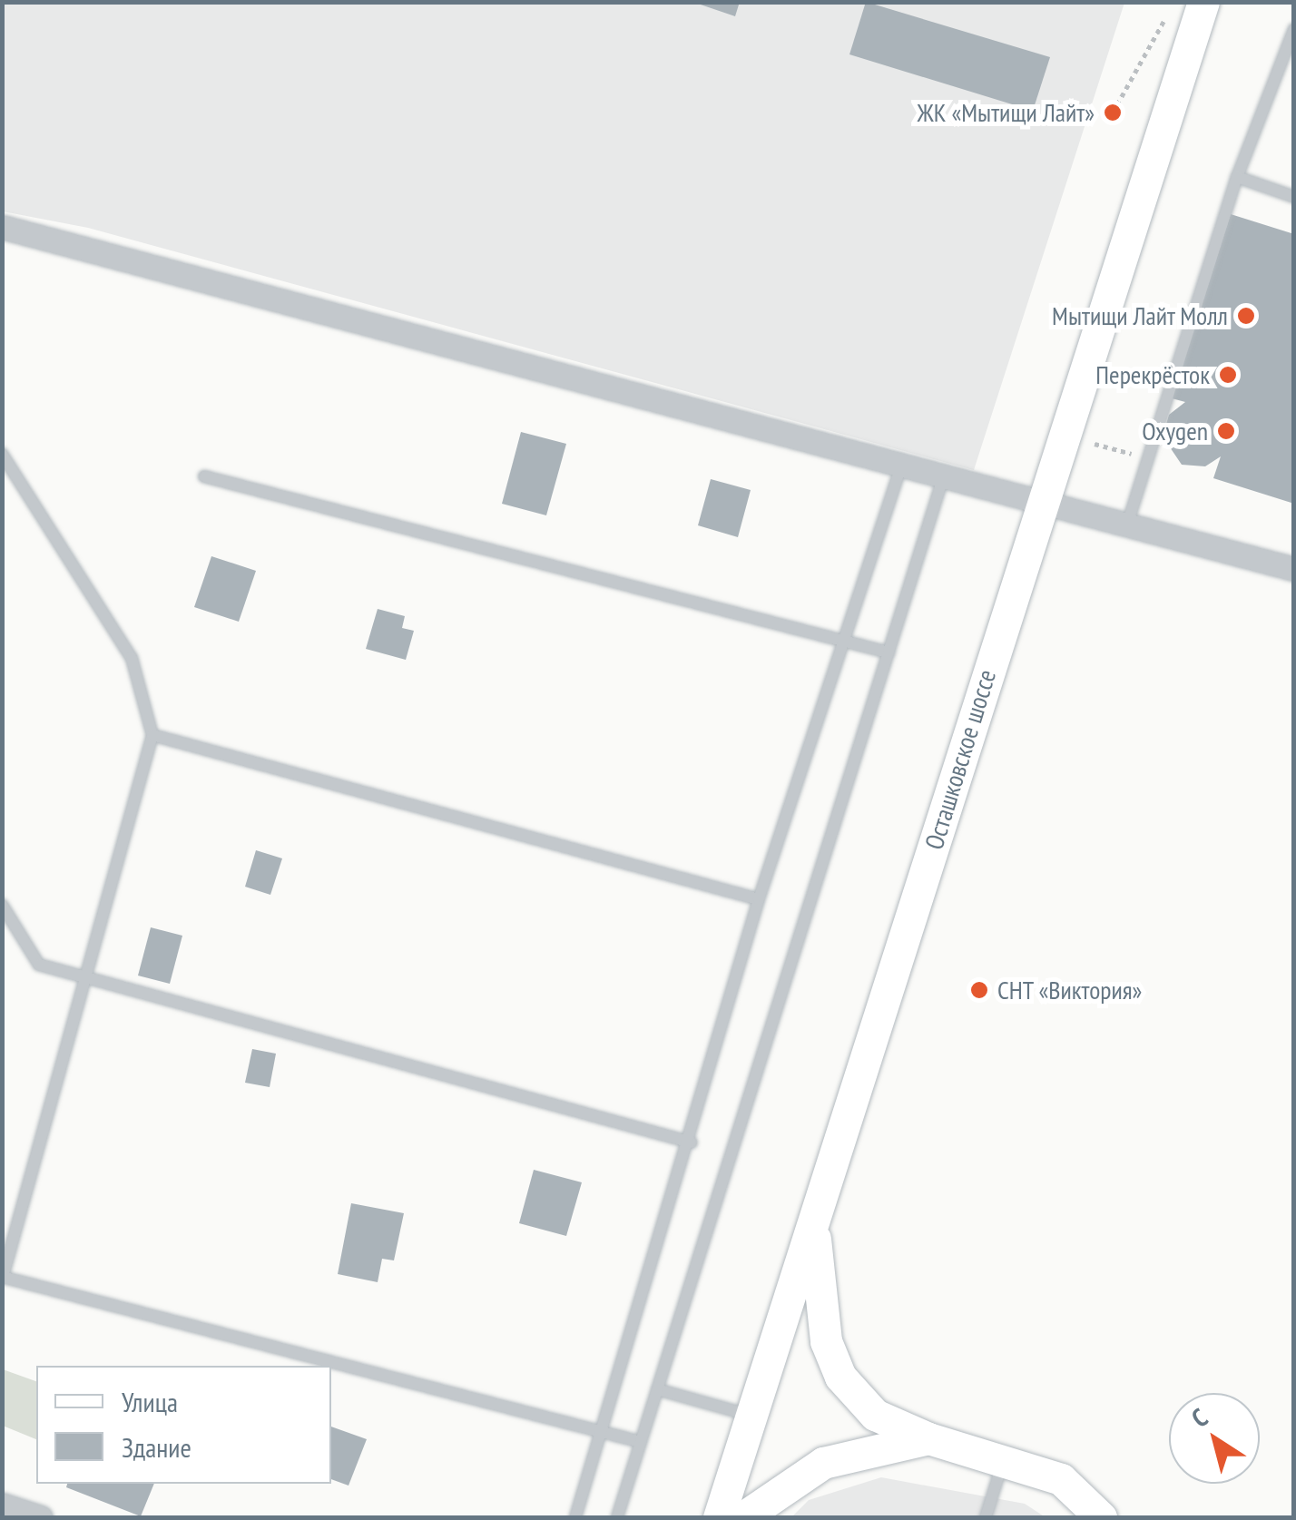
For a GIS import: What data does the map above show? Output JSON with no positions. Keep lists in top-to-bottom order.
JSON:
{
  "streets": {
    "main road": ["Осташковское шоссе"]
  },
  "places": [
    "ЖК «Мытищи Лайт»",
    "Мытищи Лайт Молл",
    "Перекрёсток",
    "Oxygen",
    "СНТ «Виктория»"
  ],
  "legend": ["Улица", "Здание"],
  "north": "top left"
}
